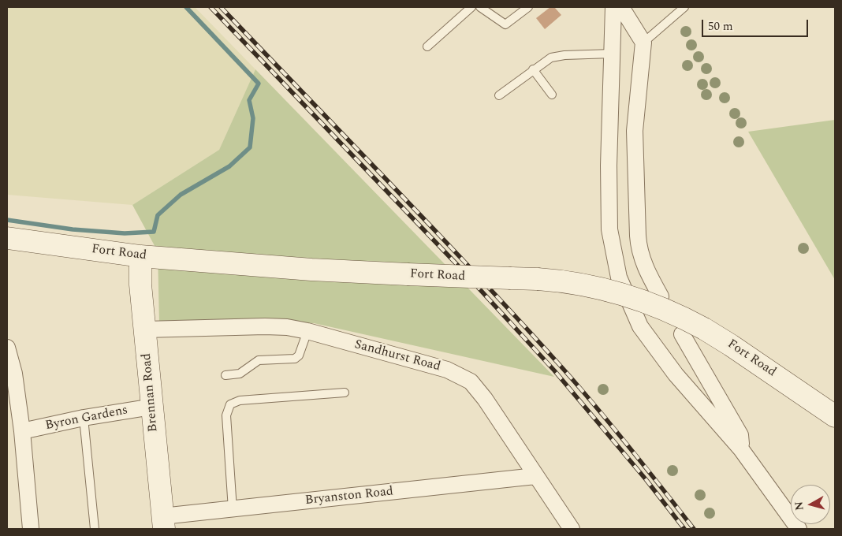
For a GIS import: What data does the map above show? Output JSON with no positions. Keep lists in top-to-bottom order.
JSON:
{
  "streets": {
    "street": [
      "Fort Road",
      "Sandhurst Road",
      "Brennan Road",
      "Byron Gardens",
      "Bryanston Road"
    ]
  },
  "crossings": [
    ["Fort Road", "Brennan Road"],
    ["Sandhurst Road", "Brennan Road"],
    ["Sandhurst Road", "Bryanston Road"],
    ["Brennan Road", "Byron Gardens"],
    ["Brennan Road", "Bryanston Road"]
  ],
  "scale_bar": "50 m",
  "north": "left"
}
